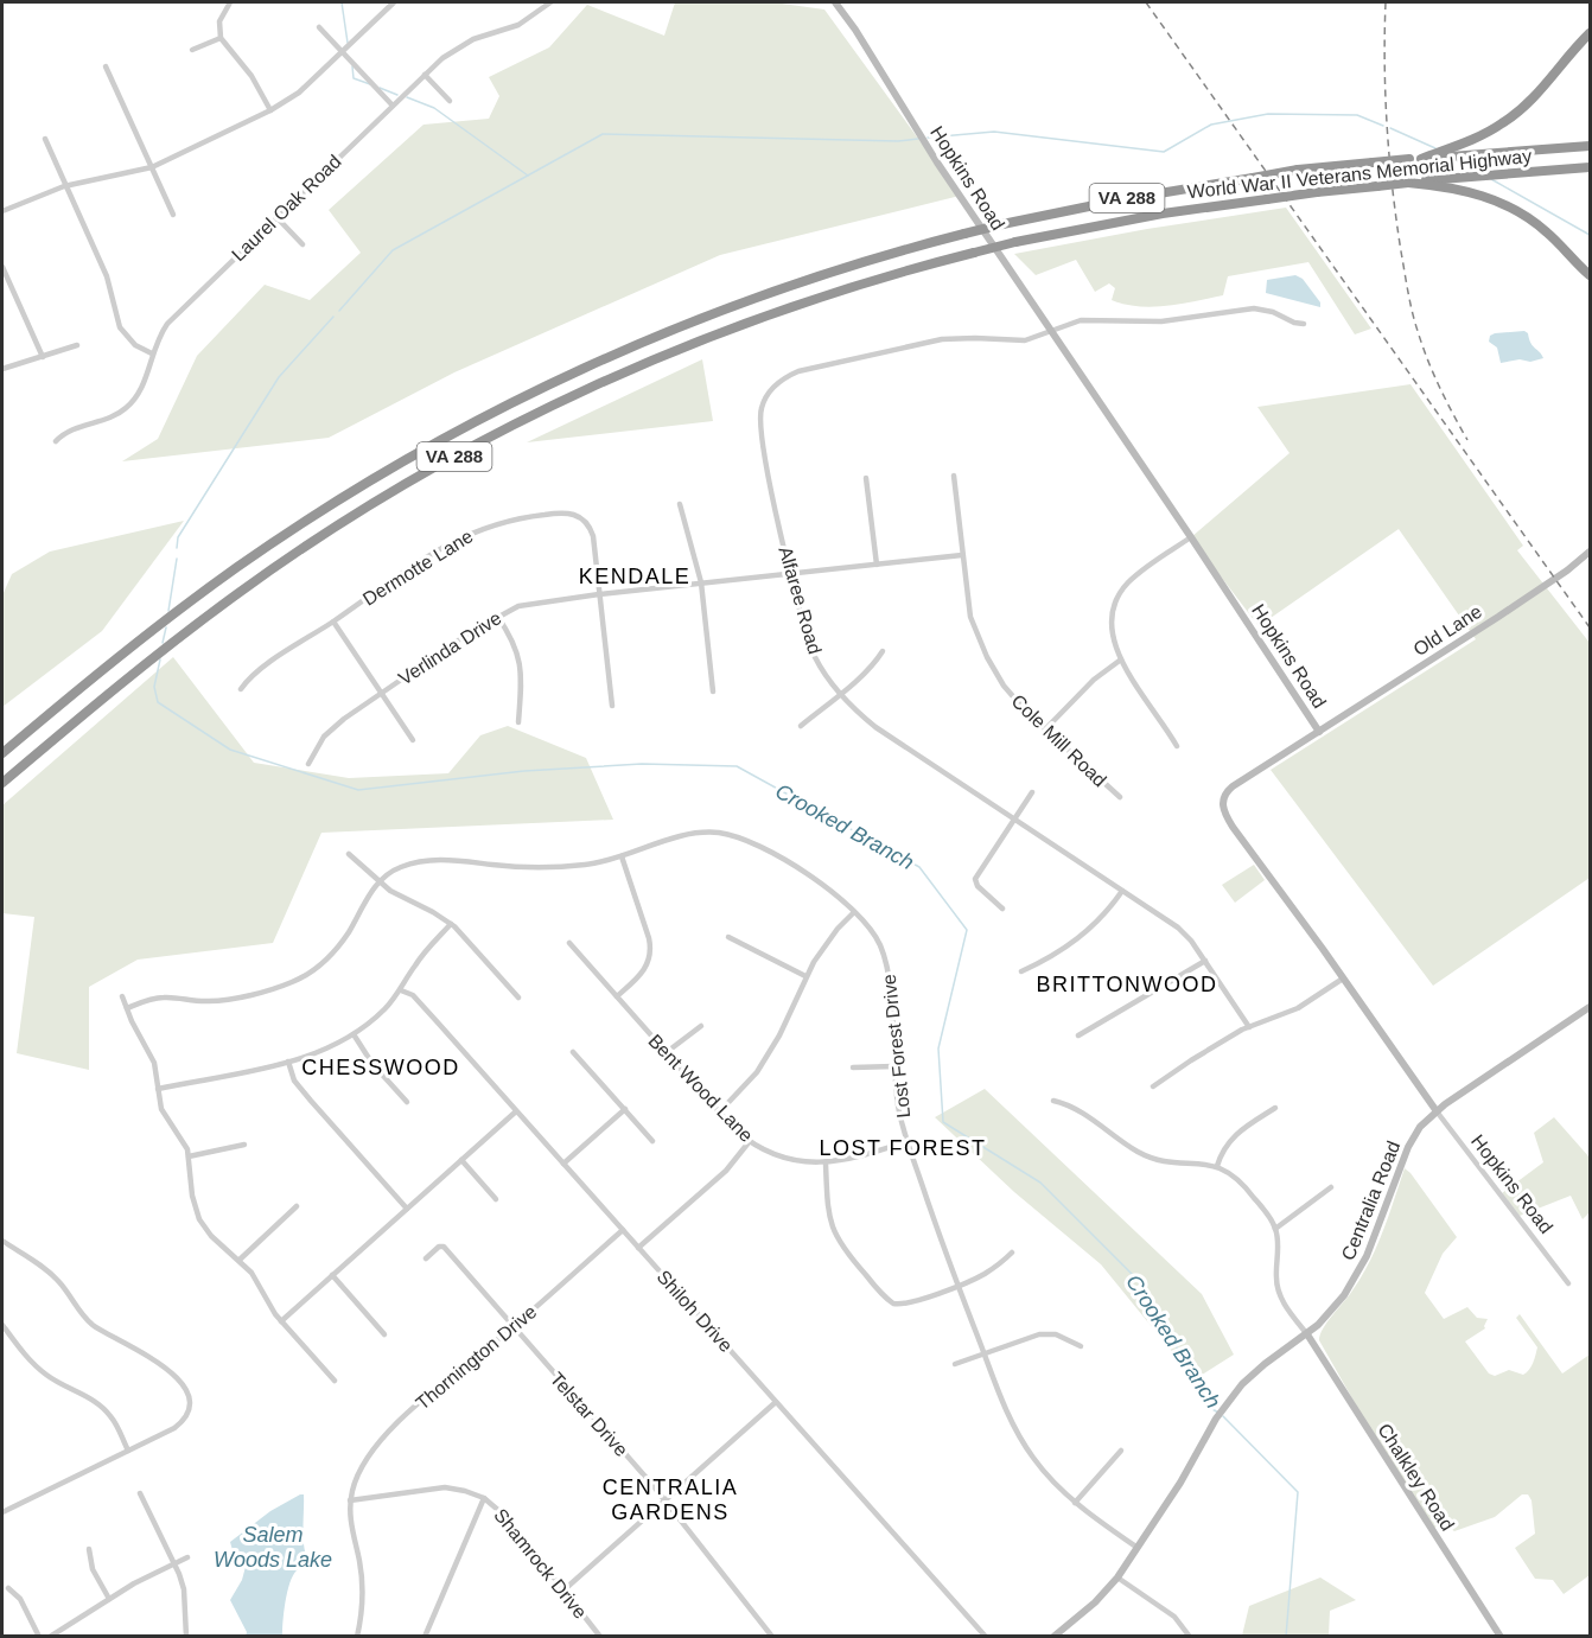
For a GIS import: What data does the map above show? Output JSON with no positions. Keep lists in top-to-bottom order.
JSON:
{
  "streets": {
    "highway": ["World War II Veterans Memorial Highway", "VA 288"],
    "main road": [
      "Hopkins Road",
      "Old Lane",
      "Centralia Road",
      "Chalkley Road"
    ],
    "street": [
      "Laurel Oak Road",
      "Dermotte Lane",
      "Alfaree Road",
      "Verlinda Drive",
      "Cole Mill Road",
      "Lost Forest Drive",
      "Bent Wood Lane",
      "Shiloh Drive",
      "Thornington Drive",
      "Telstar Drive",
      "Shamrock Drive"
    ]
  },
  "crossings": [
    ["Hopkins Road", "Alfaree Road"],
    ["Hopkins Road", "Old Lane"],
    ["Hopkins Road", "Centralia Road"],
    ["Dermotte Lane", "Verlinda Drive"],
    ["Alfaree Road", "Verlinda Drive"],
    ["Verlinda Drive", "Cole Mill Road"],
    ["Lost Forest Drive", "Bent Wood Lane"],
    ["Lost Forest Drive", "Centralia Road"],
    ["Centralia Road", "Chalkley Road"],
    ["Shiloh Drive", "Thornington Drive"],
    ["Thornington Drive", "Telstar Drive"],
    ["Thornington Drive", "Shamrock Drive"]
  ],
  "districts": [
    "KENDALE",
    "BRITTONWOOD",
    "CHESSWOOD",
    "LOST FOREST",
    "CENTRALIA GARDENS"
  ],
  "water": ["Crooked Branch", "Salem Woods Lake"]
}
